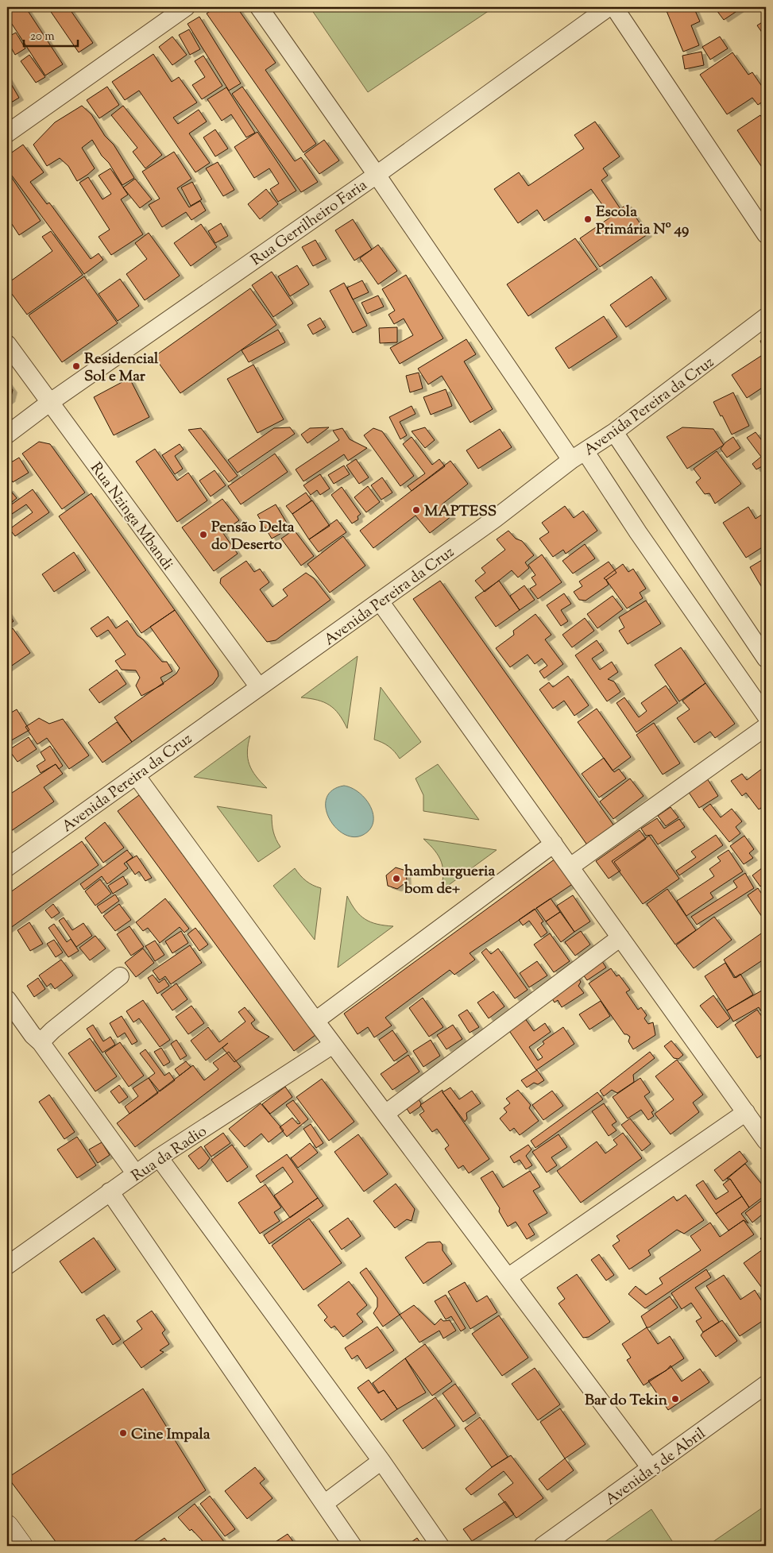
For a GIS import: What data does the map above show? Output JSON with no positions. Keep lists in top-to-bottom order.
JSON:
{
  "streets": {
    "street": [
      "Rua Gerrilheiro Faria",
      "Avenida Pereira da Cruz",
      "Rua Nzinga Mbandi",
      "Rua da Radio",
      "Avenida 5 de Abril"
    ]
  },
  "crossings": [
    ["Rua Gerrilheiro Faria", "Rua Nzinga Mbandi"],
    ["Avenida Pereira da Cruz", "Rua Nzinga Mbandi"]
  ],
  "places": [
    "Escola Primária Nº 49",
    "Residencial Sol e Mar",
    "MAPTESS",
    "Pensão Delta do Deserto",
    "hamburgueria bom de+",
    "Bar do Tekin",
    "Cine Impala"
  ],
  "scale_bar": "20 m"
}
